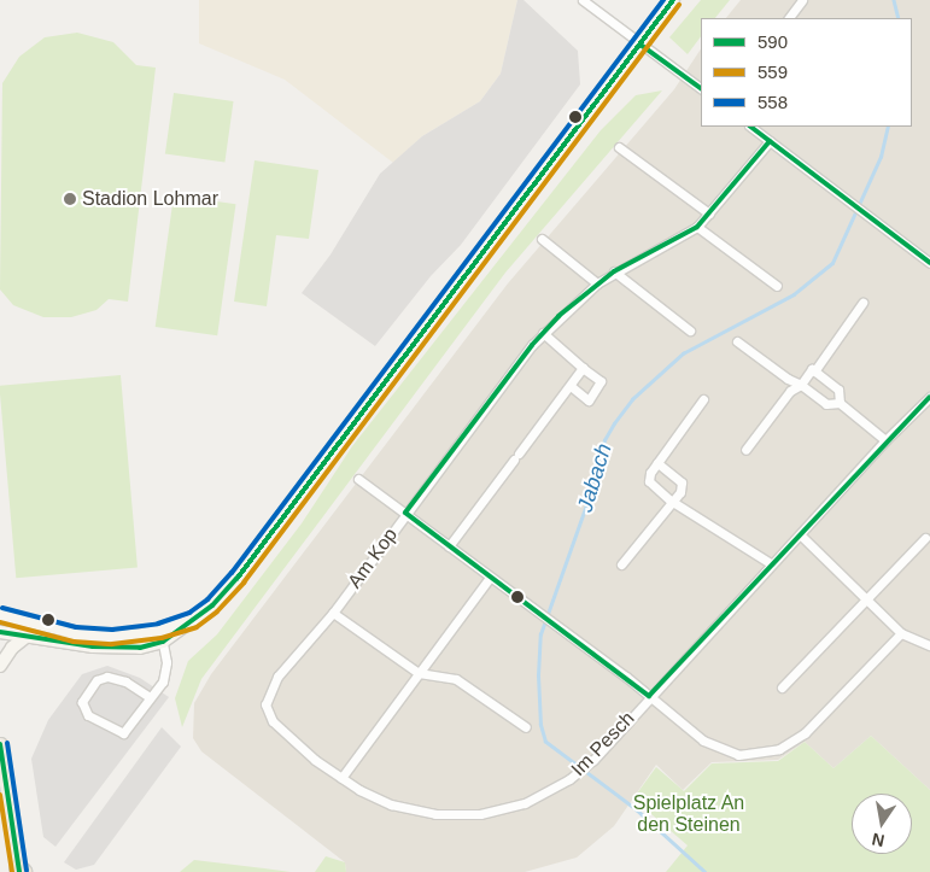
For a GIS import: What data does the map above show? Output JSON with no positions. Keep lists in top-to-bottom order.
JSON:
{
  "streets": {
    "street": ["Am Kop", "Im Pesch"]
  },
  "crossings": [
    ["Am Kop", "Im Pesch"]
  ],
  "water": ["Jabach"],
  "parks": ["Spielplatz An den Steinen"],
  "places": ["Stadion Lohmar"],
  "lines": ["transit line 590", "transit line 558", "transit line 559"],
  "legend": ["590", "559", "558"],
  "north": "bottom"
}
